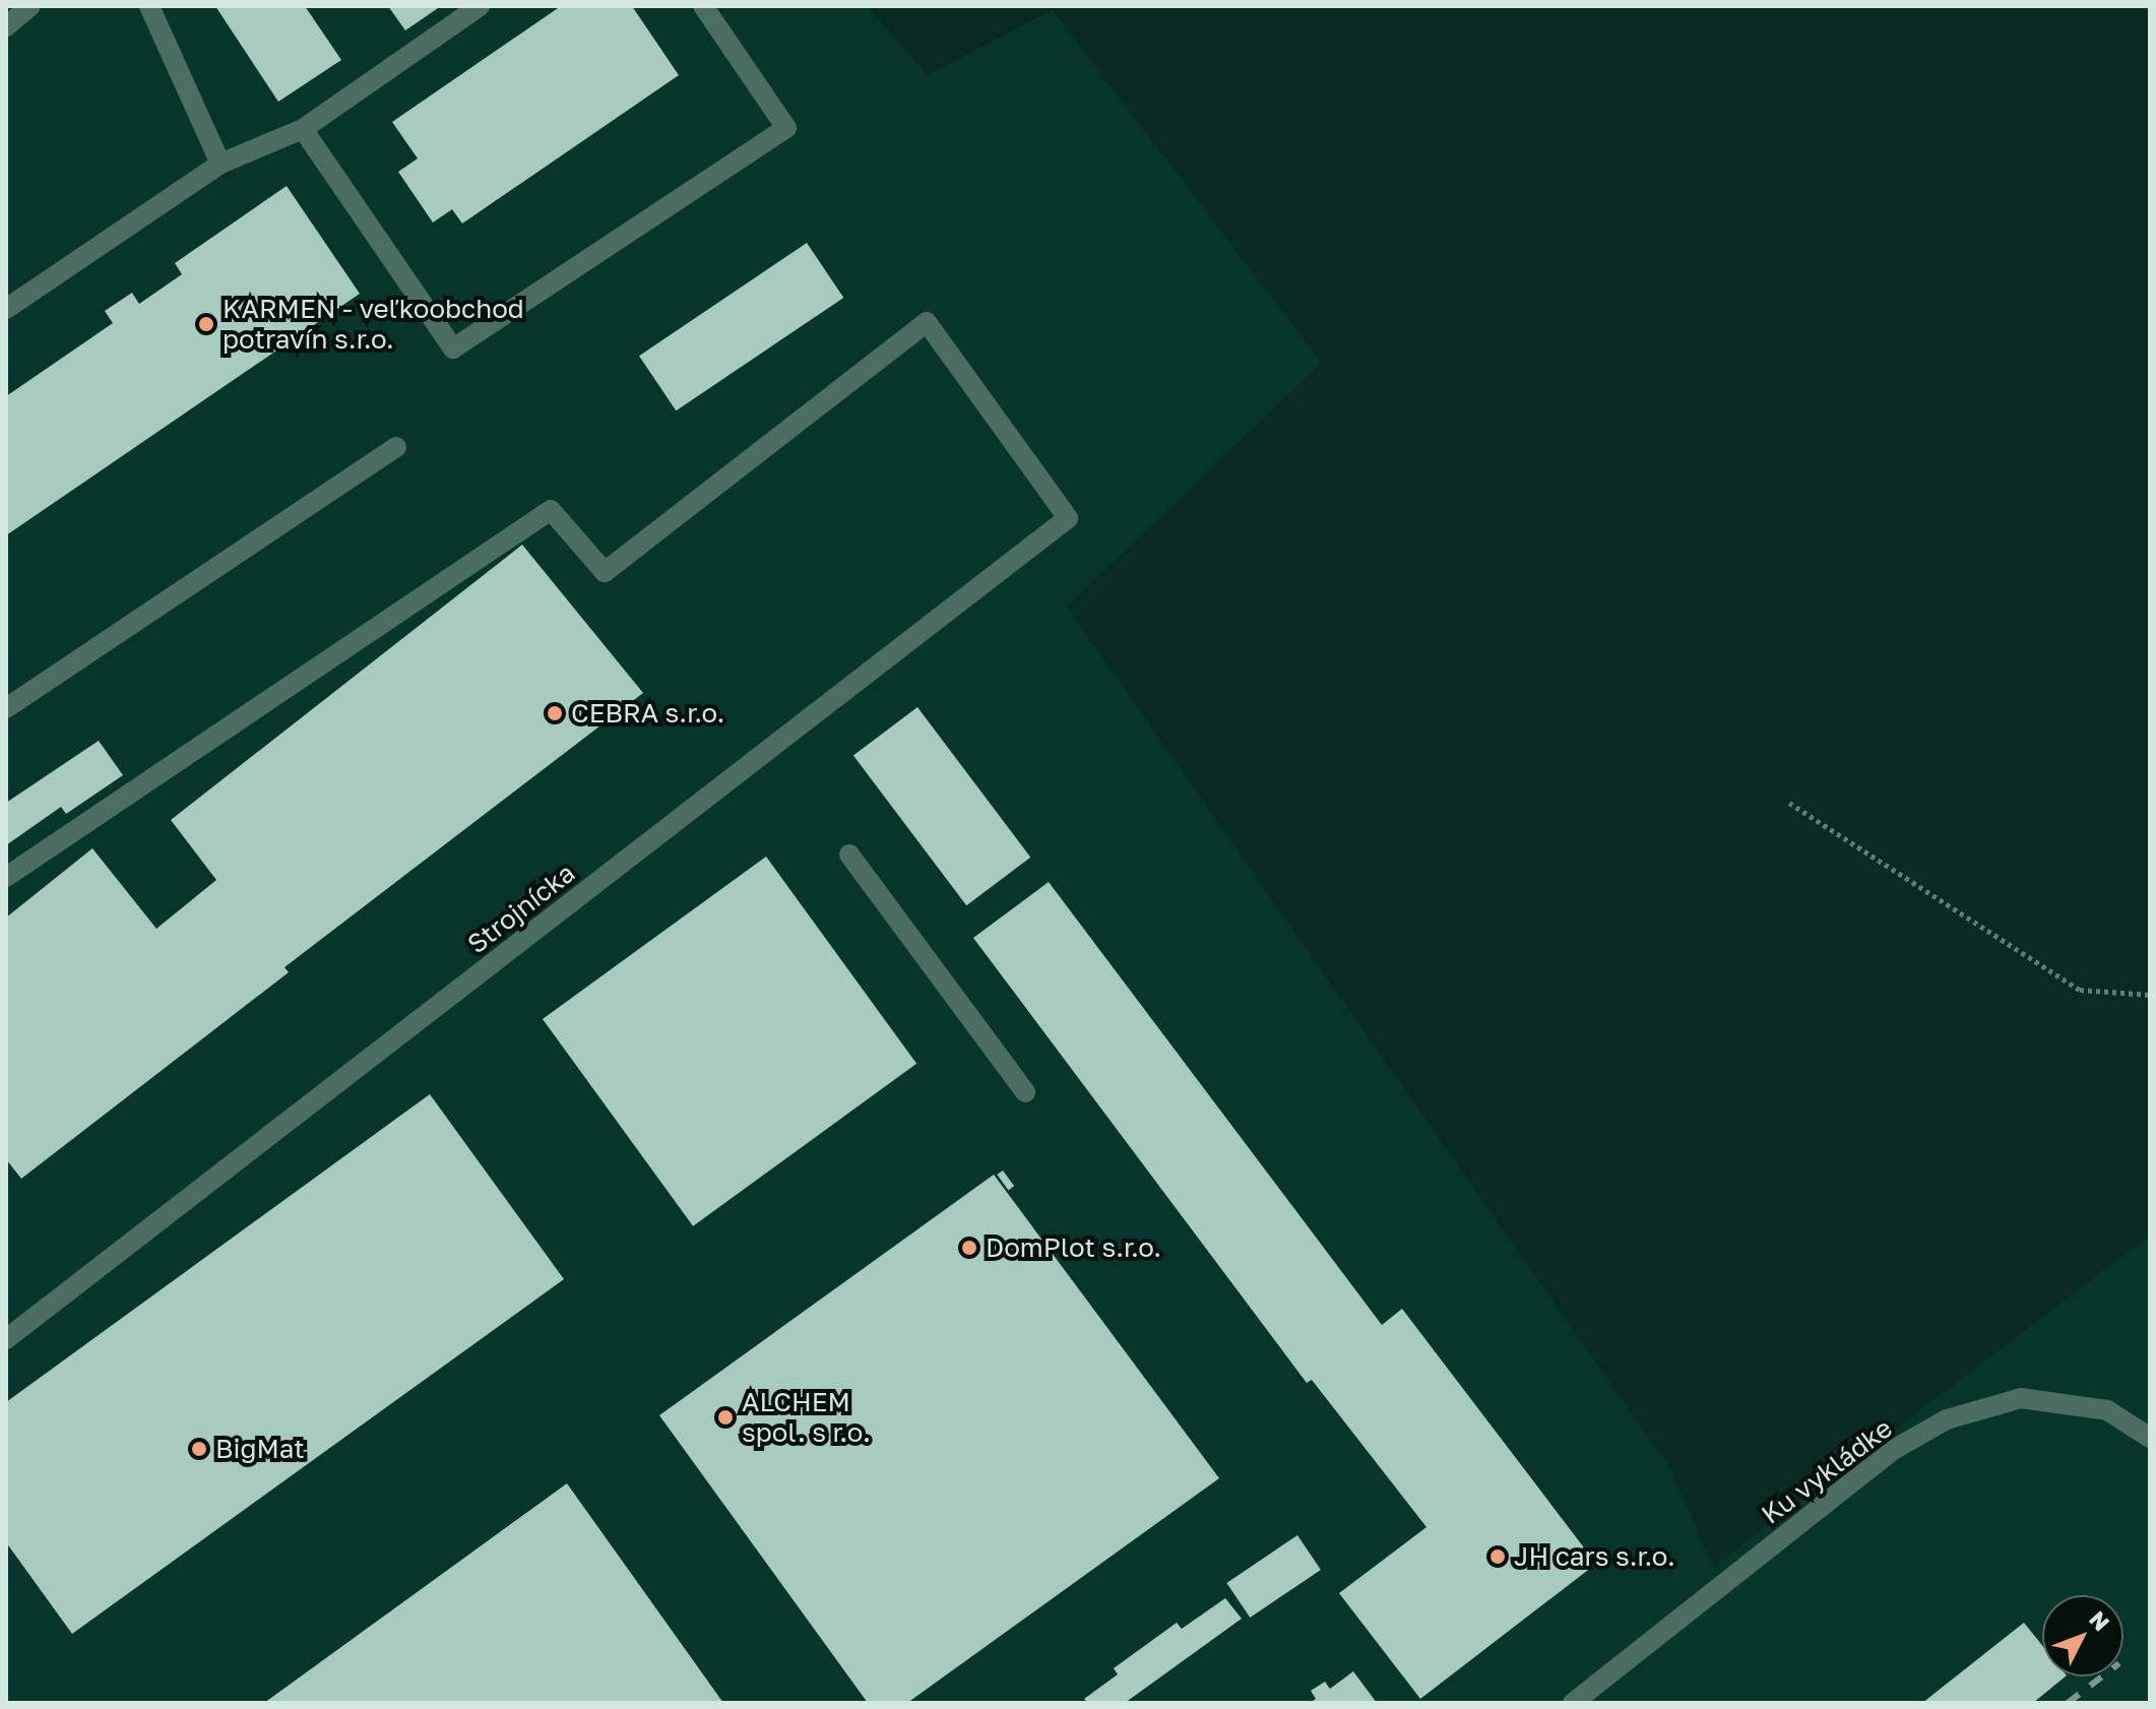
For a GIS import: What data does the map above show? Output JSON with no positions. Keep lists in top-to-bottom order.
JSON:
{
  "streets": {
    "lane": ["Strojnícka", "Ku vykládke"]
  },
  "places": [
    "KARMEN - veľkoobchod potravín s.r.o.",
    "CEBRA s.r.o.",
    "DomPlot s.r.o.",
    "ALCHEM spol. s r.o.",
    "BigMat",
    "JH cars s.r.o."
  ],
  "north": "top right"
}
